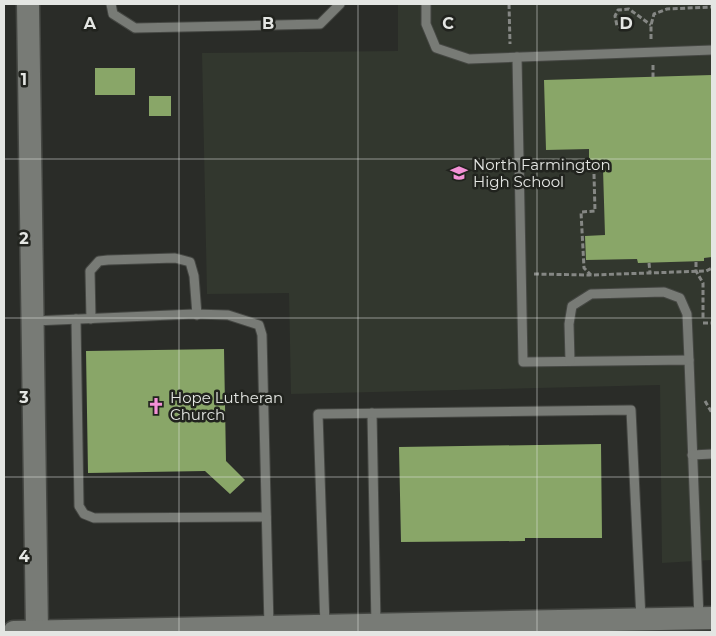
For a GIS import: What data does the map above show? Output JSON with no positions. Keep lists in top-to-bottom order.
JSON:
{
  "places": {
    "school or university": ["North Farmington High School"],
    "church": ["Hope Lutheran Church"]
  },
  "grid": {
    "columns": [
      "A",
      "B",
      "C",
      "D"
    ],
    "rows": [
      "1",
      "2",
      "3",
      "4"
    ]
  }
}
